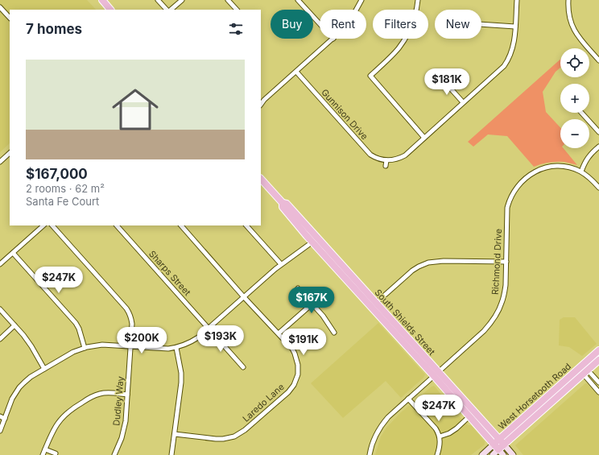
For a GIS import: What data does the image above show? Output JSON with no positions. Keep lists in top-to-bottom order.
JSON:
{
  "streets": {
    "main road": ["South Shields Street", "West Horsetooth Road"],
    "street": [
      "Gunnison Drive",
      "Richmond Drive",
      "Sharps Street",
      "Dudley Way",
      "Laredo Lane"
    ]
  },
  "crossings": [
    ["Richmond Drive", "South Shields Street"],
    ["South Shields Street", "West Horsetooth Road"]
  ],
  "page": {
    "chip": [
      "Buy",
      "Rent",
      "Filters",
      "New"
    ],
    "heading": "7 homes",
    "map_buttons": ["+", "−"],
    "list": [
      {
        "name": "$167,000",
        "note": "2 rooms · 62 m² · Santa Fe Court"
      }
    ],
    "price": [
      "$181K",
      "$247K",
      "$167K",
      "$193K",
      "$200K",
      "$191K",
      "$247K"
    ]
  }
}
